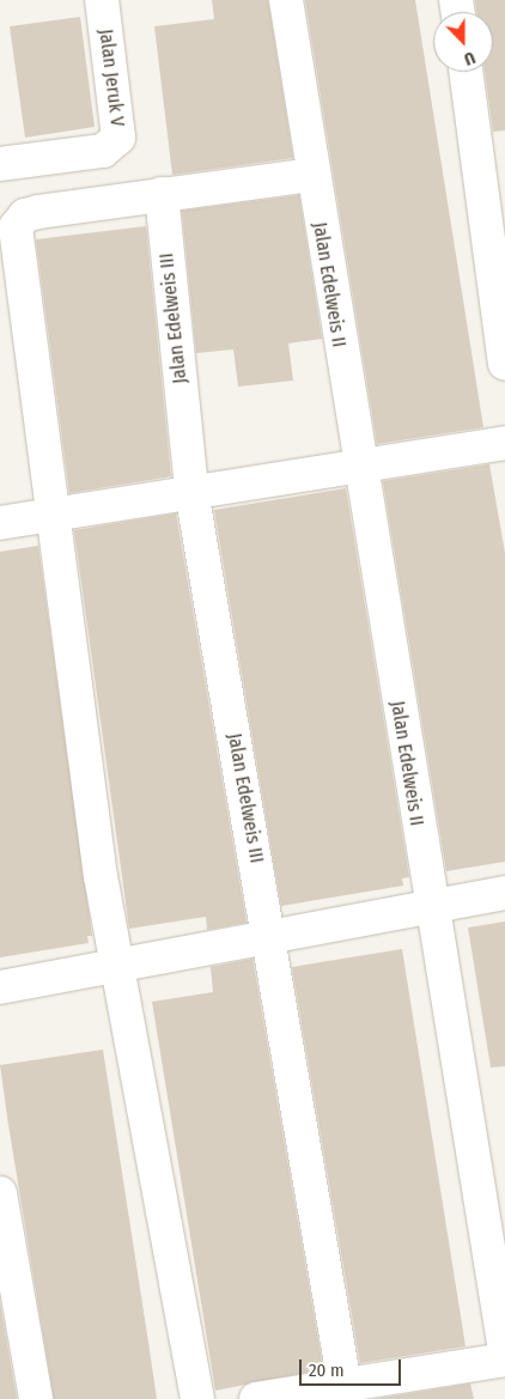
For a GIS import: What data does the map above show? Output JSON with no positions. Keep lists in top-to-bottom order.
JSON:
{
  "streets": {
    "street": ["Jalan Jeruk V", "Jalan Edelweis II", "Jalan Edelweis III"]
  },
  "scale_bar": "20 m",
  "north": "bottom"
}
